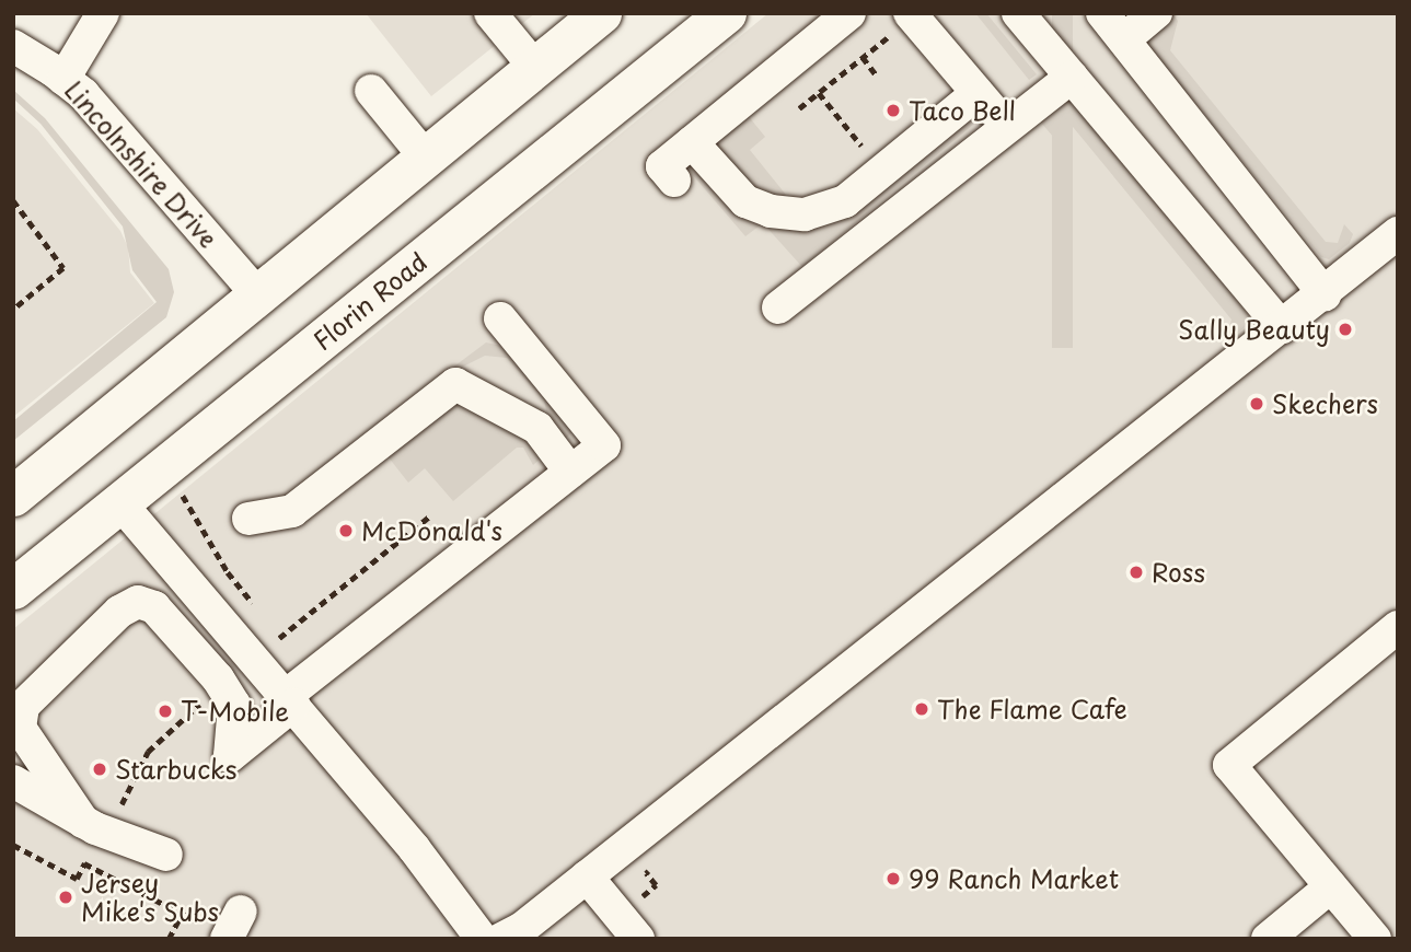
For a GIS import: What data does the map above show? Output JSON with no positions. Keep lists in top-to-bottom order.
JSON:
{
  "streets": {
    "main road": ["Florin Road"],
    "street": ["Lincolnshire Drive"]
  },
  "places": [
    "Taco Bell",
    "Sally Beauty",
    "Skechers",
    "McDonald's",
    "Ross",
    "The Flame Cafe",
    "T-Mobile",
    "Starbucks",
    "99 Ranch Market",
    "Jersey Mike's Subs"
  ]
}
